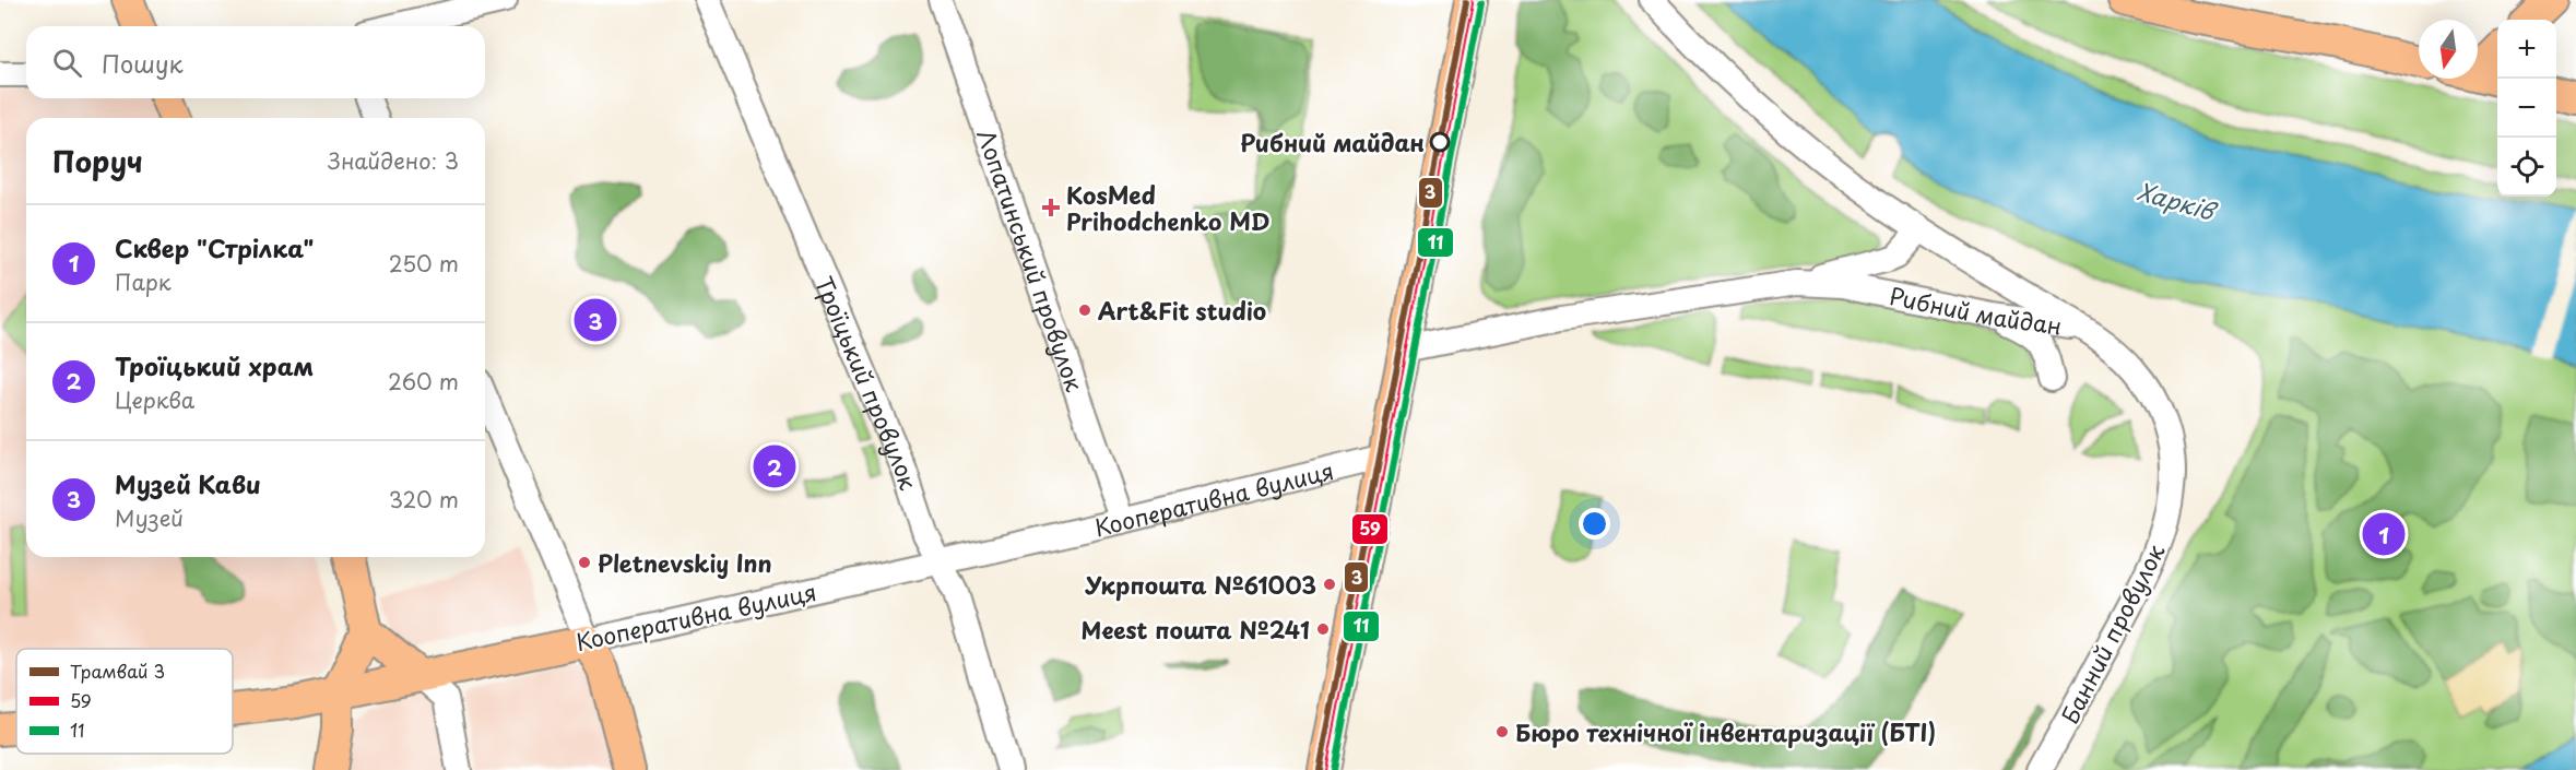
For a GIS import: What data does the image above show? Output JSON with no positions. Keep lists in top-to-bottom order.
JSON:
{
  "streets": {
    "main road": ["Кооперативна вулиця"],
    "street": [
      "Лопатинський провулок",
      "Рибний майдан",
      "Троїцький провулок",
      "Банний провулок"
    ]
  },
  "crossings": [
    ["Лопатинський провулок", "Кооперативна вулиця"],
    ["Рибний майдан", "Банний провулок"],
    ["Троїцький провулок", "Кооперативна вулиця"]
  ],
  "water": ["Харків"],
  "places": {
    "other": [
      "Рибний майдан",
      "Art&Fit studio",
      "Pletnevskiy Inn",
      "Укрпошта №61003",
      "Meest пошта №241",
      "Бюро технічної інвентаризації (БТІ)"
    ],
    "health": ["KosMed Prihodchenko MD"]
  },
  "lines": ["tram line 3", "transit line 59", "transit line 11"],
  "legend": ["Трамвай 3", "59", "11"],
  "north": "bottom",
  "page": {
    "map_buttons": ["+", "−"],
    "search": "Пошук",
    "heading": ["Поруч", "Знайдено: 3"],
    "list": [
      {
        "mark": "1",
        "name": "Сквер \"Стрілка\"",
        "note": "Парк",
        "value": "250 m"
      },
      {
        "mark": "2",
        "name": "Троїцький храм",
        "note": "Церква",
        "value": "260 m"
      },
      {
        "mark": "3",
        "name": "Музей Кави",
        "note": "Музей",
        "value": "320 m"
      }
    ],
    "pins": ["3", "2", "1"]
  }
}
